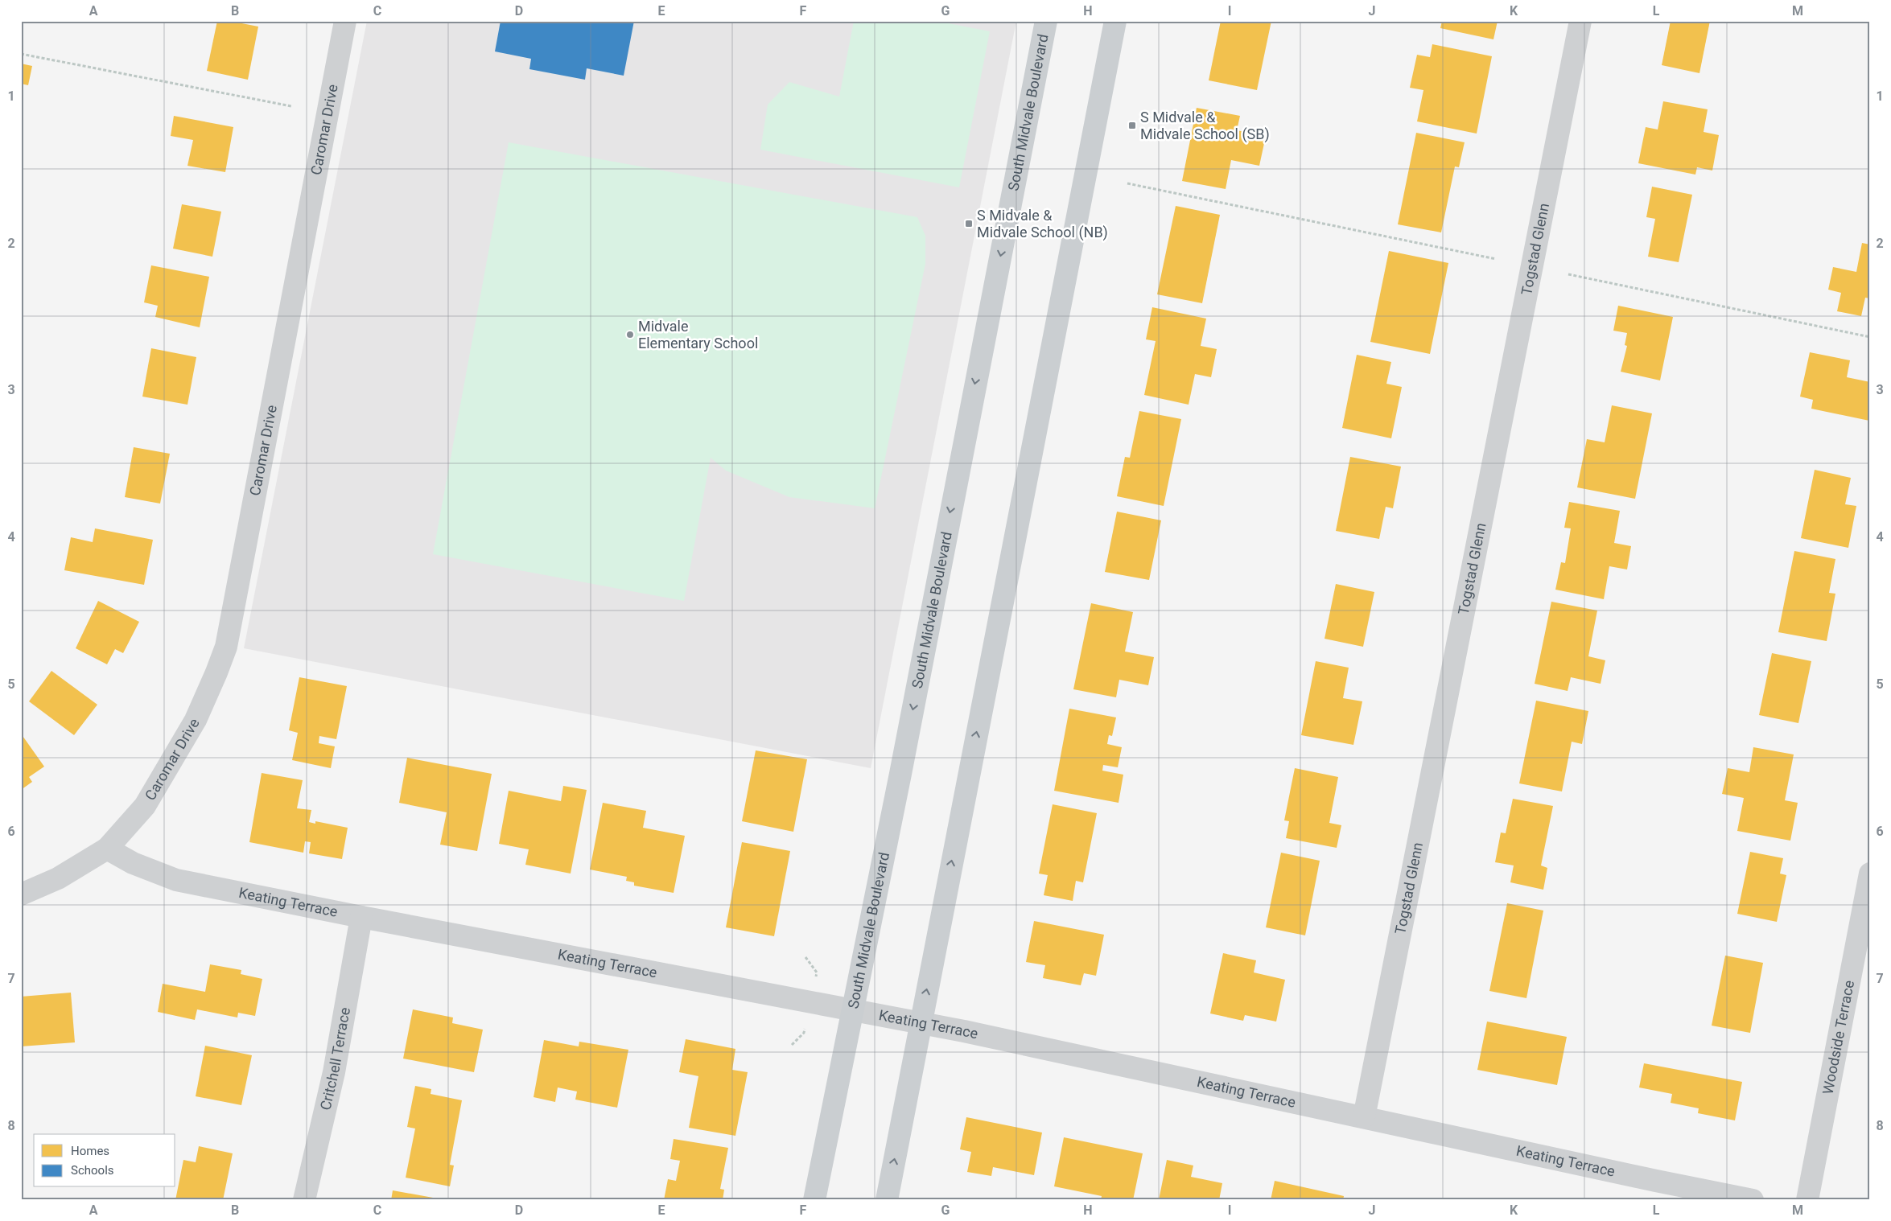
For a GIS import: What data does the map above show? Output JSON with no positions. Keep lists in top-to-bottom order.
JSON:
{
  "streets": {
    "main road": ["South Midvale Boulevard"],
    "street": [
      "Caromar Drive",
      "Togstad Glenn",
      "Keating Terrace",
      "Woodside Terrace",
      "Critchell Terrace"
    ]
  },
  "crossings": [
    ["South Midvale Boulevard", "Keating Terrace"],
    ["Caromar Drive", "Keating Terrace"],
    ["Togstad Glenn", "Keating Terrace"],
    ["Keating Terrace", "Critchell Terrace"]
  ],
  "places": {
    "transit": ["S Midvale & Midvale School (SB)", "S Midvale & Midvale School (NB)"],
    "other": ["Midvale Elementary School"]
  },
  "legend": ["Homes", "Schools"],
  "grid": {
    "columns": [
      "A",
      "B",
      "C",
      "D",
      "E",
      "F",
      "G",
      "H",
      "I",
      "J",
      "K",
      "L",
      "M"
    ],
    "rows": [
      "1",
      "2",
      "3",
      "4",
      "5",
      "6",
      "7",
      "8"
    ]
  }
}
